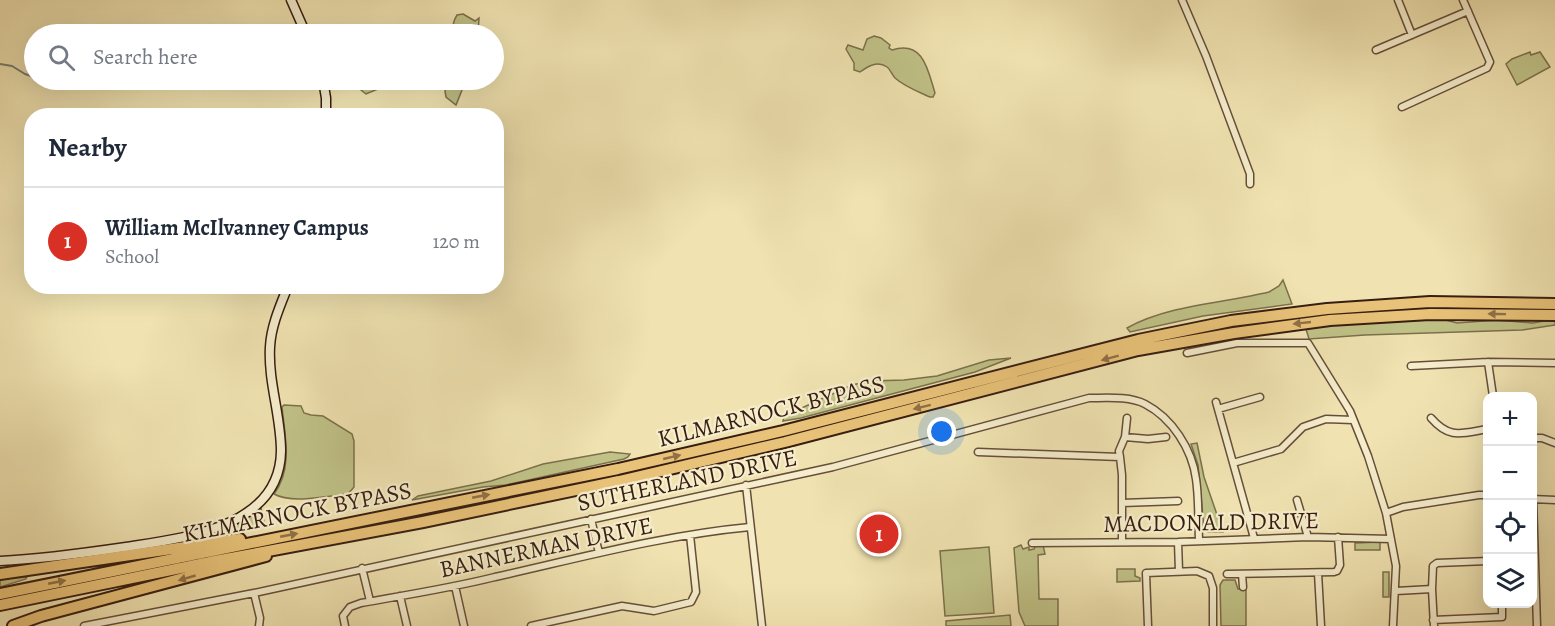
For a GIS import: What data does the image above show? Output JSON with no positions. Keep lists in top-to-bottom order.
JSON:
{
  "streets": {
    "highway": ["KILMARNOCK BYPASS"],
    "street": ["SUTHERLAND DRIVE", "MACDONALD DRIVE", "BANNERMAN DRIVE"]
  },
  "crossings": [
    ["SUTHERLAND DRIVE", "MACDONALD DRIVE"]
  ],
  "page": {
    "search": "Search here",
    "heading": "Nearby",
    "list": [
      {
        "mark": "1",
        "name": "William McIlvanney Campus",
        "note": "School",
        "value": "120 m"
      }
    ],
    "map_buttons": ["+", "−"],
    "pins": "1"
  }
}
